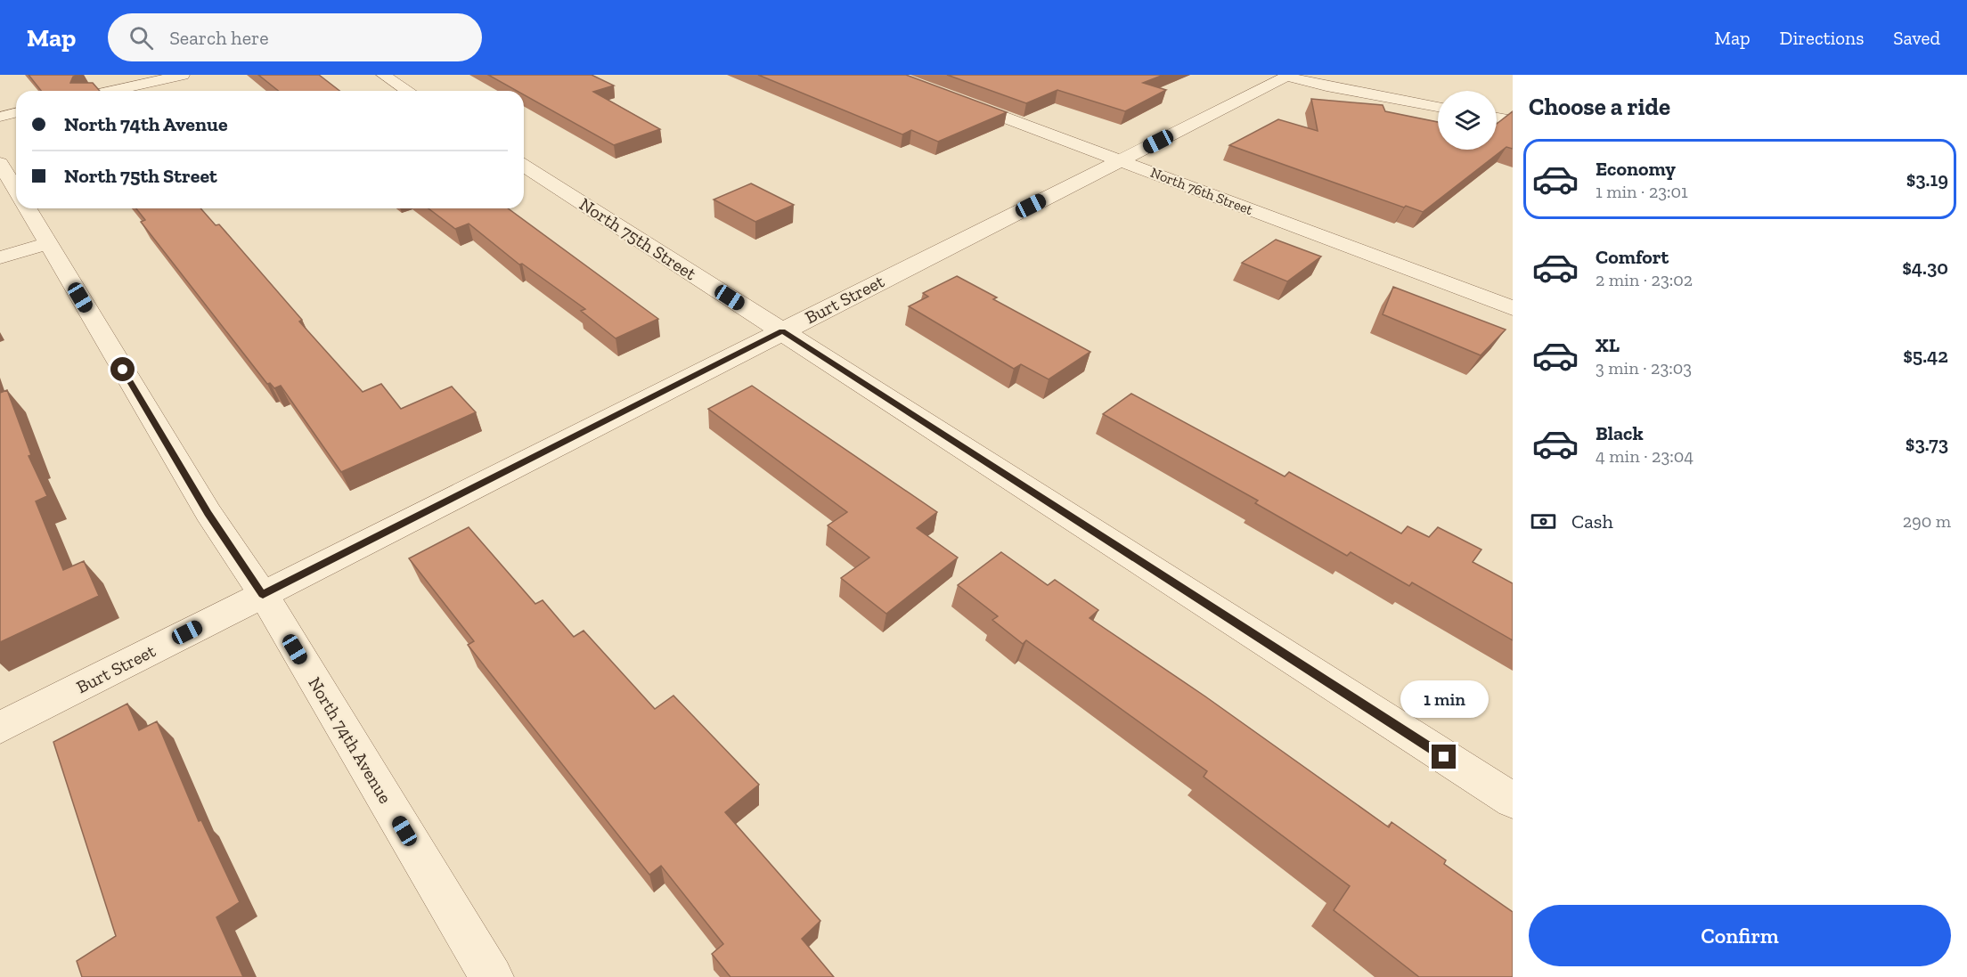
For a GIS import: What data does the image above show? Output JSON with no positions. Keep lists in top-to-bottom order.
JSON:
{
  "streets": {
    "street": [
      "North 76th Street",
      "North 75th Street",
      "Burt Street",
      "North 74th Avenue"
    ]
  },
  "crossings": [
    ["North 76th Street", "Burt Street"],
    ["North 75th Street", "Burt Street"],
    ["Burt Street", "North 74th Avenue"]
  ],
  "page": {
    "header": "Map",
    "search": "Search here",
    "nav": ["Map", "Directions", "Saved"],
    "heading": "Choose a ride",
    "banner": ["North 74th Avenue", "North 75th Street"],
    "list": [
      {
        "name": "Economy",
        "note": "1 min · 23:01",
        "value": "$3.19"
      },
      {
        "name": "Comfort",
        "note": "2 min · 23:02",
        "value": "$4.30"
      },
      {
        "name": "XL",
        "note": "3 min · 23:03",
        "value": "$5.42"
      },
      {
        "name": "Black",
        "note": "4 min · 23:04",
        "value": "$3.73"
      }
    ],
    "pay": ["Cash", "290 m"],
    "bubble": "1 min",
    "buttons": "Confirm"
  }
}
